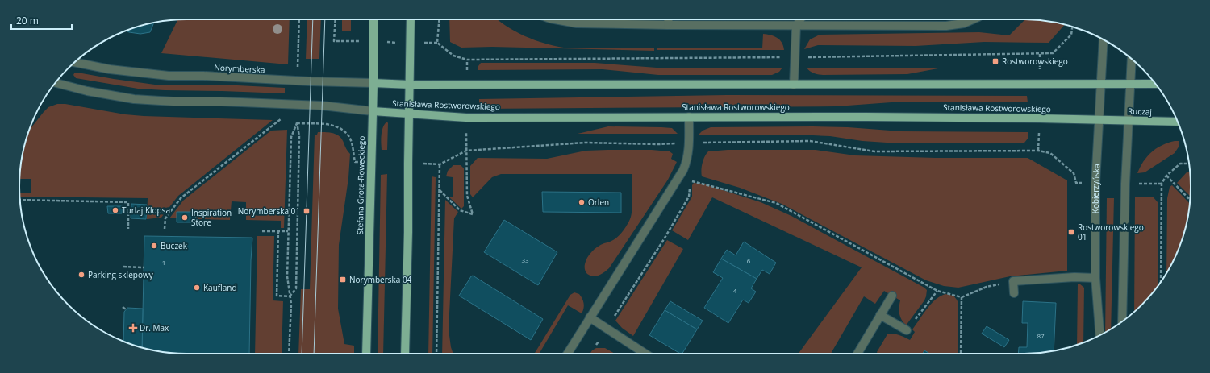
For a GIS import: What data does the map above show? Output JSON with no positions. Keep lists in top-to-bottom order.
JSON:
{
  "streets": {
    "main road": [
      "Norymberska",
      "Stanisława Rostworowskiego",
      "Ruczaj",
      "Stefana Grota-Roweckiego"
    ],
    "street": ["Kobierzyńska"]
  },
  "crossings": [
    ["Norymberska", "Stefana Grota-Roweckiego"],
    ["Stanisława Rostworowskiego", "Ruczaj"],
    ["Stanisława Rostworowskiego", "Stefana Grota-Roweckiego"],
    ["Stanisława Rostworowskiego", "Kobierzyńska"],
    ["Ruczaj", "Kobierzyńska"]
  ],
  "places": {
    "transit": [
      "Rostworowskiego",
      "Norymberska 01",
      "Rostworowskiego 01",
      "Norymberska 04"
    ],
    "other": [
      "Orlen",
      "Turlaj Klopsa",
      "Inspiration Store",
      "Buczek",
      "Parking sklepowy",
      "Kaufland"
    ],
    "health": ["Dr. Max"]
  },
  "house_numbers": [
    "33",
    "6",
    "1",
    "4",
    "87"
  ],
  "scale_bar": "20 m"
}
